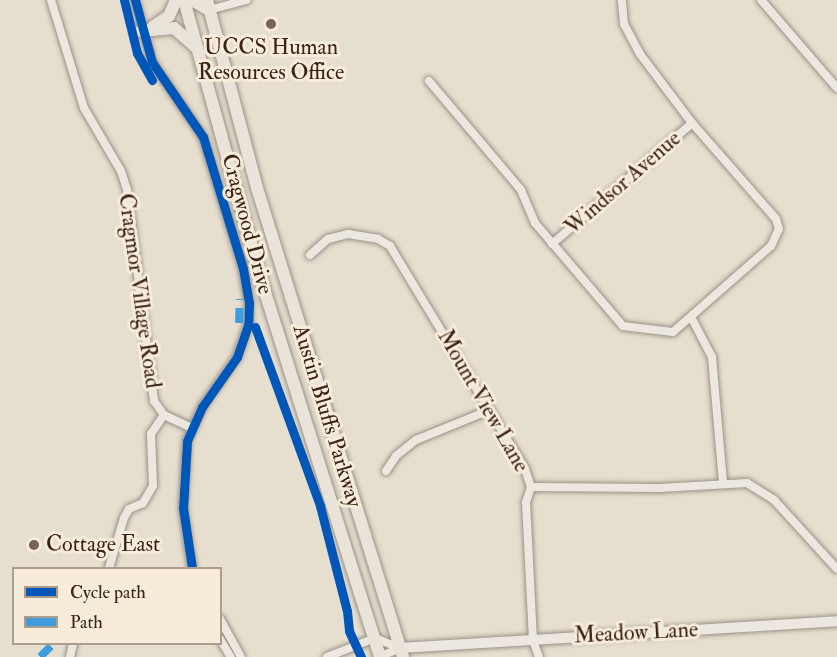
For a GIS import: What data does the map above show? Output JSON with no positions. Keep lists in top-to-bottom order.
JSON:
{
  "streets": {
    "main road": ["Austin Bluffs Parkway"],
    "street": [
      "Windsor Avenue",
      "Cragwood Drive",
      "Cragmor Village Road",
      "Mount View Lane",
      "Meadow Lane"
    ]
  },
  "crossings": [
    ["Mount View Lane", "Meadow Lane"],
    ["Austin Bluffs Parkway", "Meadow Lane"]
  ],
  "places": ["UCCS Human Resources Office", "Cottage East"],
  "legend": ["Cycle path", "Path"]
}
